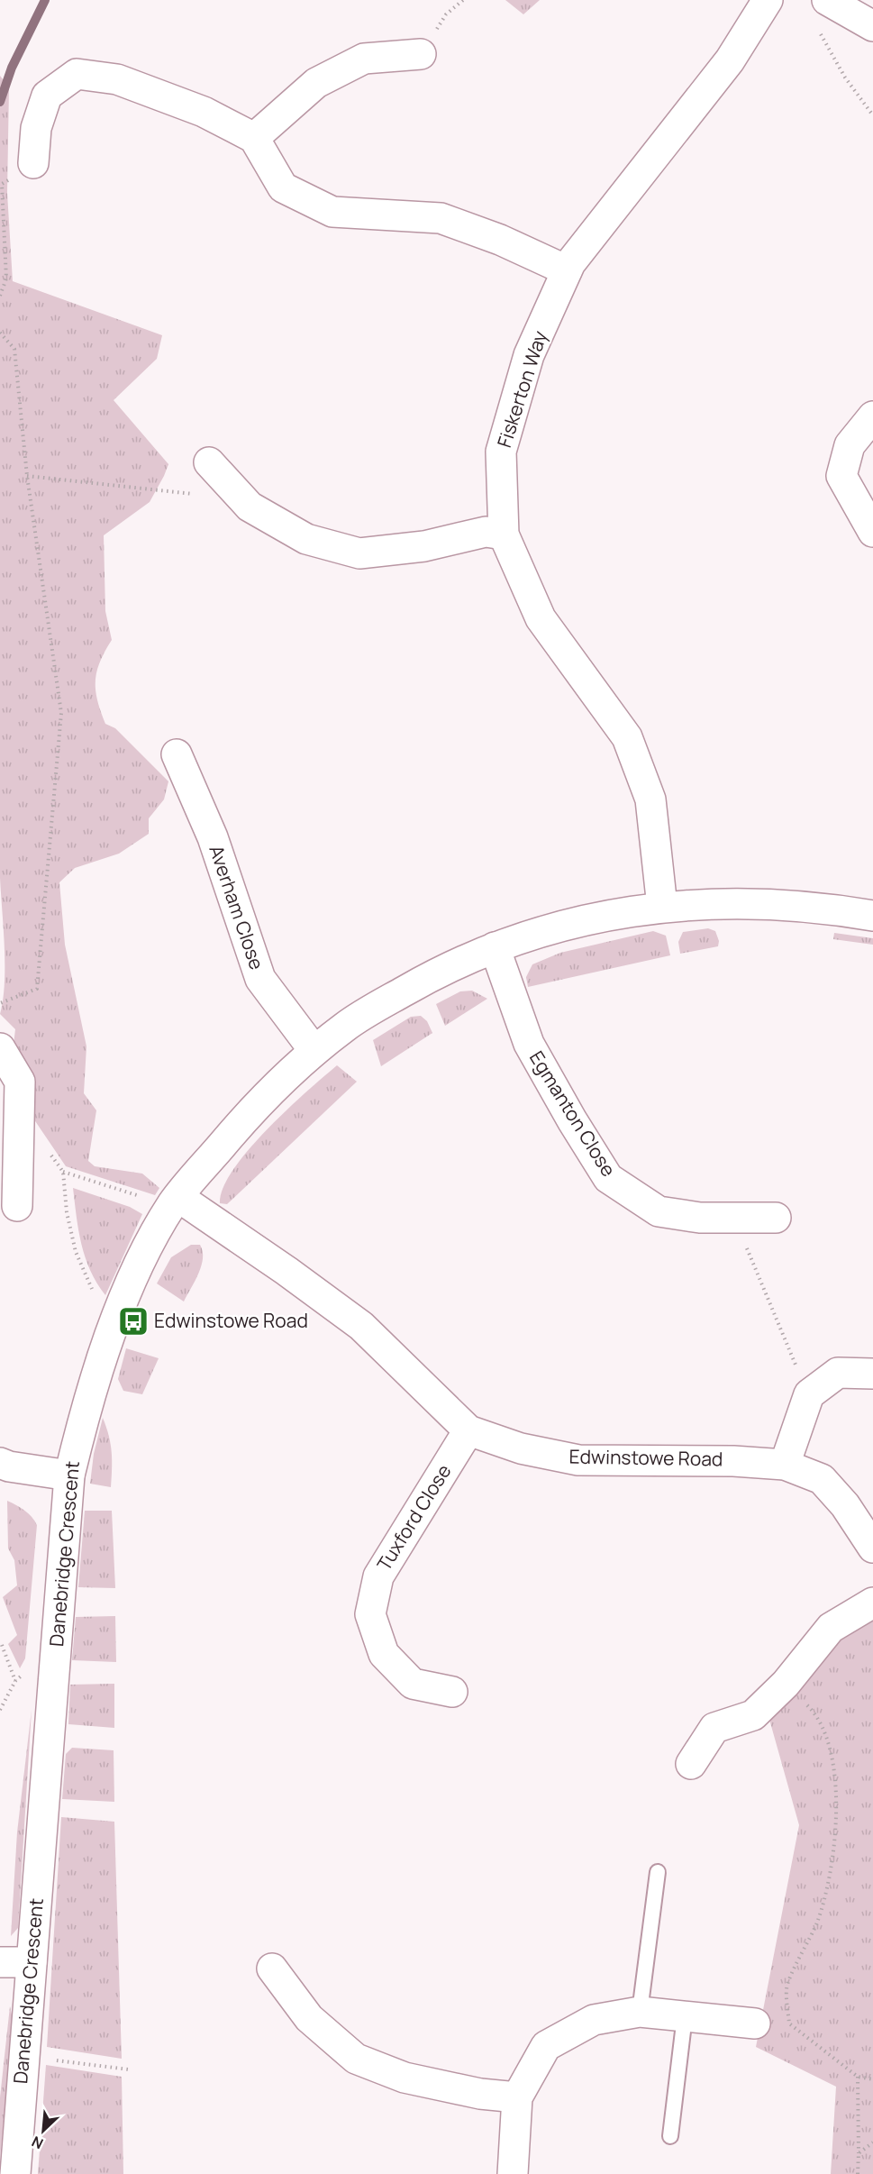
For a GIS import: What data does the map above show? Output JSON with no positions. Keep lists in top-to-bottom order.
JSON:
{
  "streets": {
    "street": [
      "Fiskerton Way",
      "Averham Close",
      "Egmanton Close",
      "Edwinstowe Road",
      "Tuxford Close",
      "Danebridge Crescent"
    ]
  },
  "crossings": [
    ["Fiskerton Way", "Danebridge Crescent"],
    ["Averham Close", "Danebridge Crescent"],
    ["Egmanton Close", "Danebridge Crescent"],
    ["Edwinstowe Road", "Tuxford Close"],
    ["Edwinstowe Road", "Danebridge Crescent"]
  ],
  "places": {
    "bus stop": ["Edwinstowe Road"]
  },
  "north": "bottom left"
}
